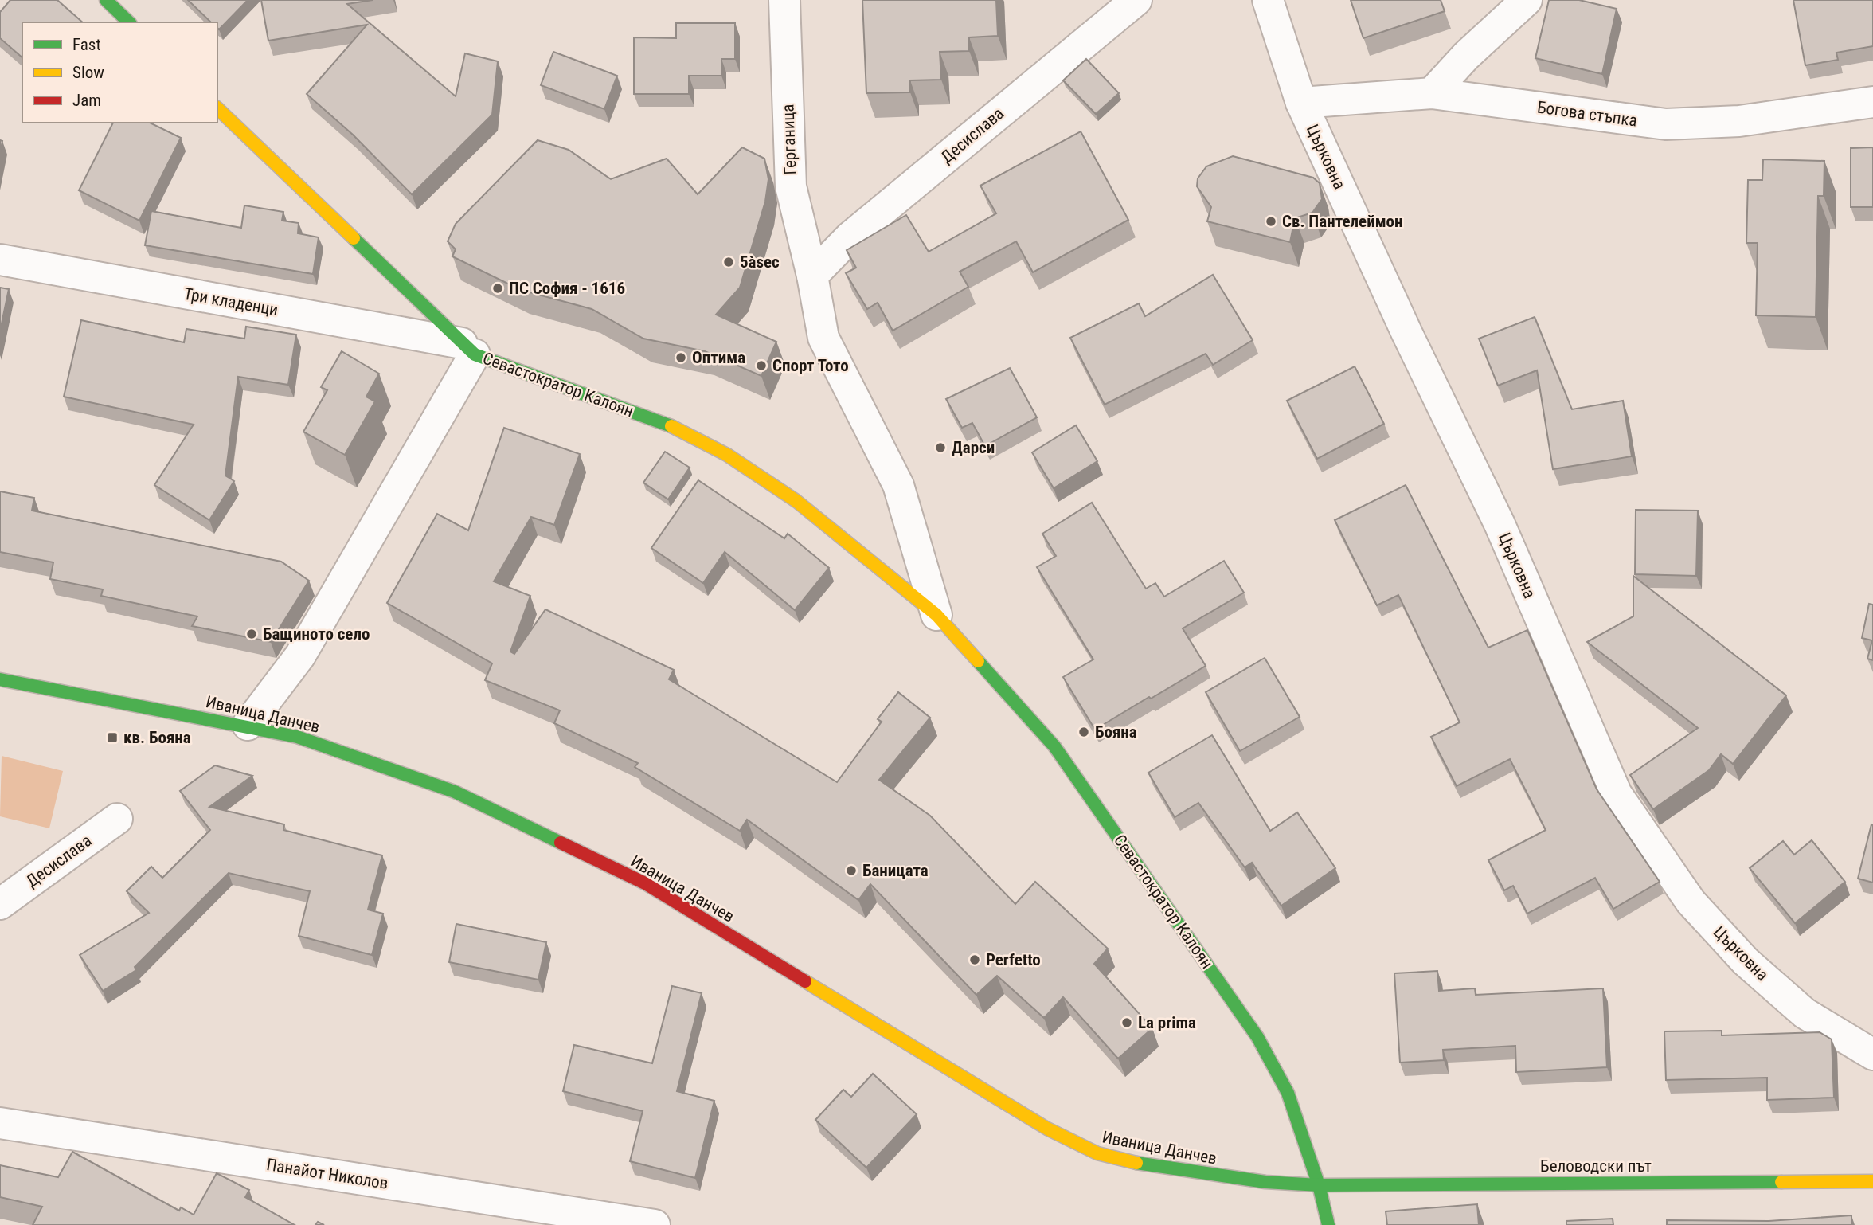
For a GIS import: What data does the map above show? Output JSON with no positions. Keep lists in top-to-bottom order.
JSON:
{
  "streets": {
    "main road": ["Севастократор Калоян", "Иваница Данчев", "Беловодски път"],
    "street": [
      "Богова стъпка",
      "Десислава",
      "Герганица",
      "Църковна",
      "Три кладенци",
      "Панайот Николов"
    ]
  },
  "crossings": [
    ["Богова стъпка", "Църковна"],
    ["Десислава", "Герганица"],
    ["Десислава", "Севастократор Калоян"],
    ["Герганица", "Севастократор Калоян"],
    ["Три кладенци", "Севастократор Калоян"],
    ["Севастократор Калоян", "Иваница Данчев"],
    ["Севастократор Калоян", "Беловодски път"],
    ["Иваница Данчев", "Беловодски път"]
  ],
  "places": {
    "other": [
      "Св. Пантелеймон",
      "5àsec",
      "ПС София - 1616",
      "Оптима",
      "Спорт Тото",
      "Дарси",
      "Бащиното село",
      "Бояна",
      "Баницата",
      "Perfetto",
      "La prima"
    ],
    "transit": ["кв. Бояна"]
  },
  "legend": ["Fast", "Slow", "Jam"]
}
